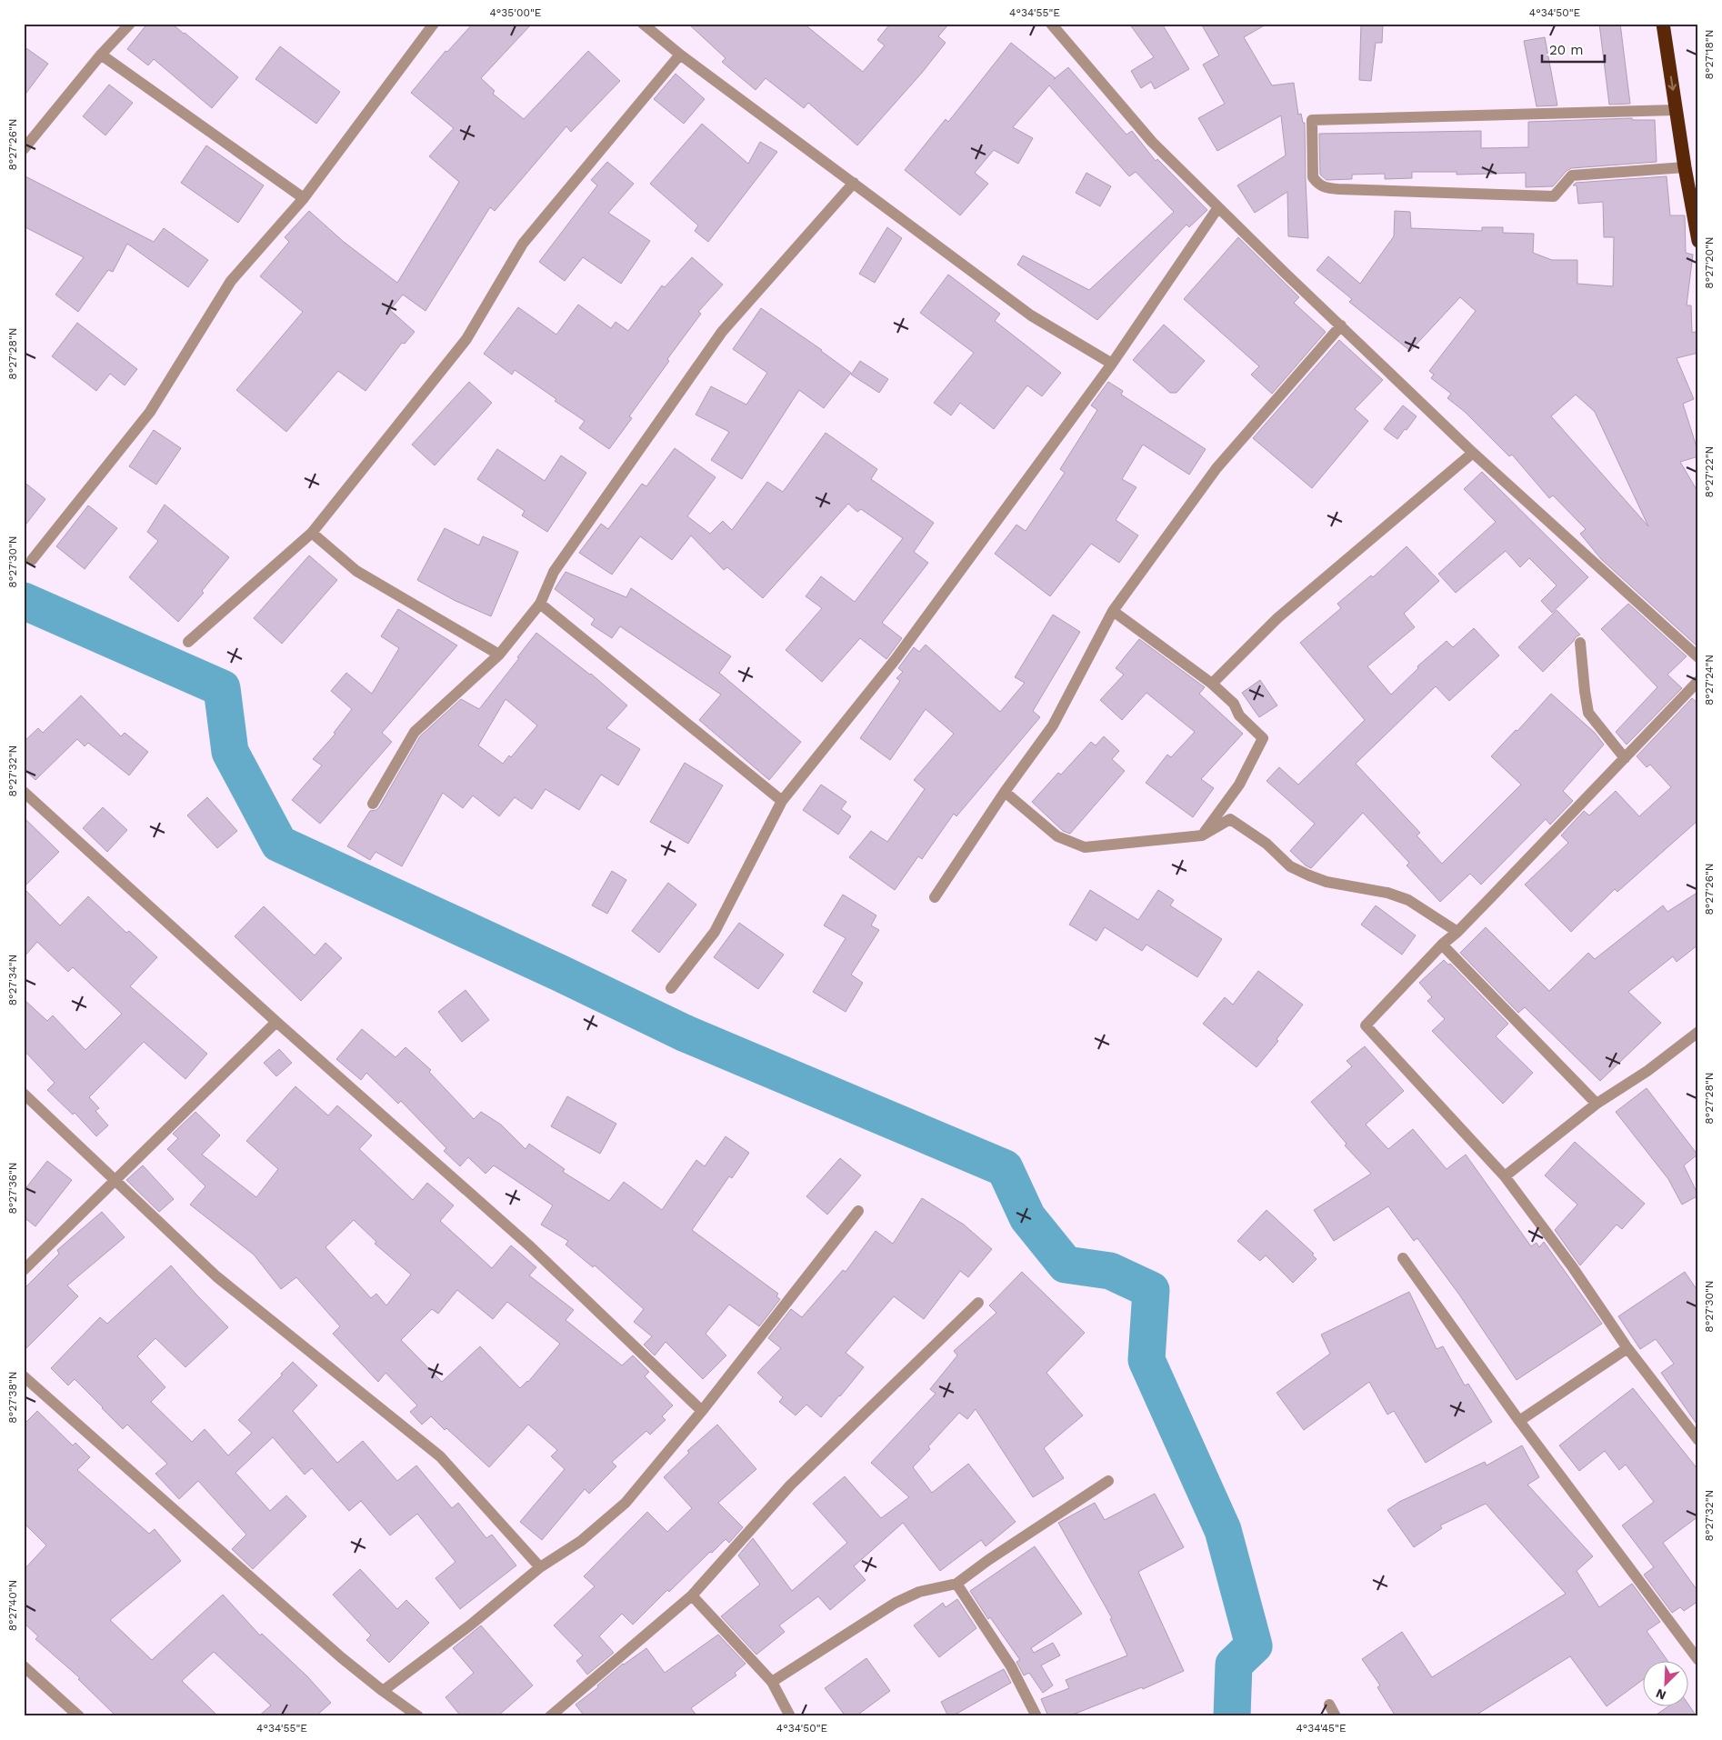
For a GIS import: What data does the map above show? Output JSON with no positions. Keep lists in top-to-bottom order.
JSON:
{
  "scale_bar": "20 m",
  "north": "bottom left",
  "coordinates": [
    "4°35'00\"E",
    "4°34'55\"E",
    "4°34'50\"E",
    "8°27'18\"N",
    "8°27'26\"N",
    "8°27'20\"N",
    "8°27'28\"N",
    "8°27'22\"N",
    "8°27'30\"N",
    "8°27'24\"N",
    "8°27'32\"N",
    "8°27'34\"N",
    "8°27'36\"N",
    "8°27'38\"N",
    "8°27'40\"N",
    "4°34'45\"E"
  ]
}
